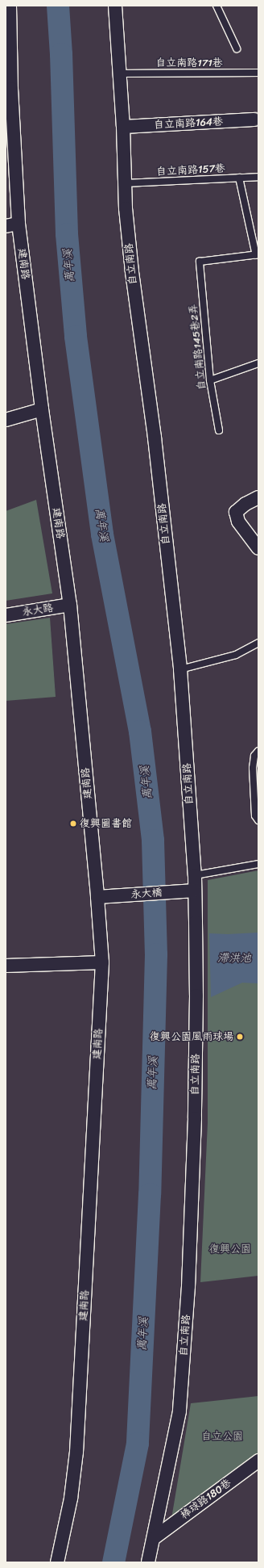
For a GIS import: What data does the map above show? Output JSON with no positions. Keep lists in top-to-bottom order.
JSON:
{
  "streets": {
    "street": [
      "自立南路164巷",
      "建南路",
      "自立南路",
      "永大路",
      "永大橋",
      "棒球路180巷"
    ],
    "lane": ["自立南路171巷", "自立南路157巷", "自立南路145巷2弄"]
  },
  "crossings": [
    ["自立南路171巷", "自立南路"],
    ["自立南路164巷", "自立南路"],
    ["自立南路157巷", "自立南路"],
    ["建南路", "永大路"],
    ["建南路", "永大橋"],
    ["自立南路", "永大橋"],
    ["自立南路", "棒球路180巷"]
  ],
  "water": ["萬年溪", "滯洪池"],
  "parks": ["復興公園", "自立公園"],
  "places": ["復興圖書館", "復興公園風雨球場"]
}
